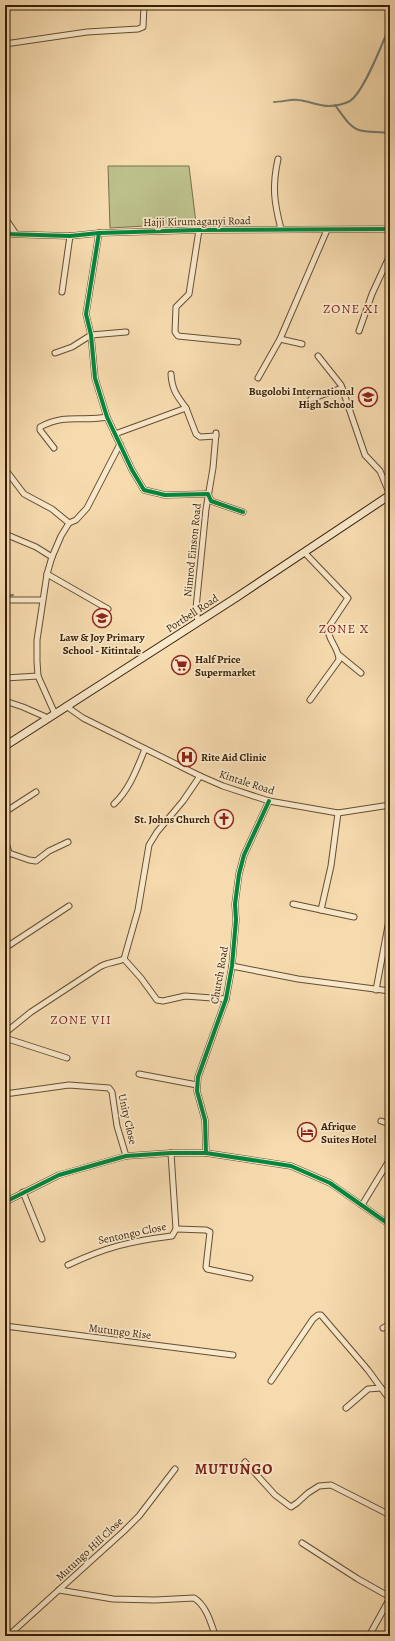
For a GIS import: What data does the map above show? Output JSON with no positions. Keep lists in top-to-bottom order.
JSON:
{
  "streets": {
    "main road": ["Portbell Road"],
    "street": [
      "Hajji Kirumaganyi Road",
      "Nimrod Einson Road",
      "Kintale Road",
      "Church Road",
      "Unity Close",
      "Sentongo Close",
      "Mutungo Rise",
      "Mutungo Hill Close"
    ]
  },
  "crossings": [
    ["Nimrod Einson Road", "Portbell Road"],
    ["Portbell Road", "Kintale Road"],
    ["Kintale Road", "Church Road"]
  ],
  "districts": [
    "ZONE XI",
    "ZONE X",
    "ZONE VII",
    "MUTUNGO"
  ],
  "places": {
    "school or university": ["Bugolobi International High School", "Law & Joy Primary School - Kitintale"],
    "supermarket": ["Half Price Supermarket"],
    "hospital": ["Rite Aid Clinic"],
    "church": ["St. Johns Church"],
    "hotel": ["Afrique Suites Hotel"]
  }
}
